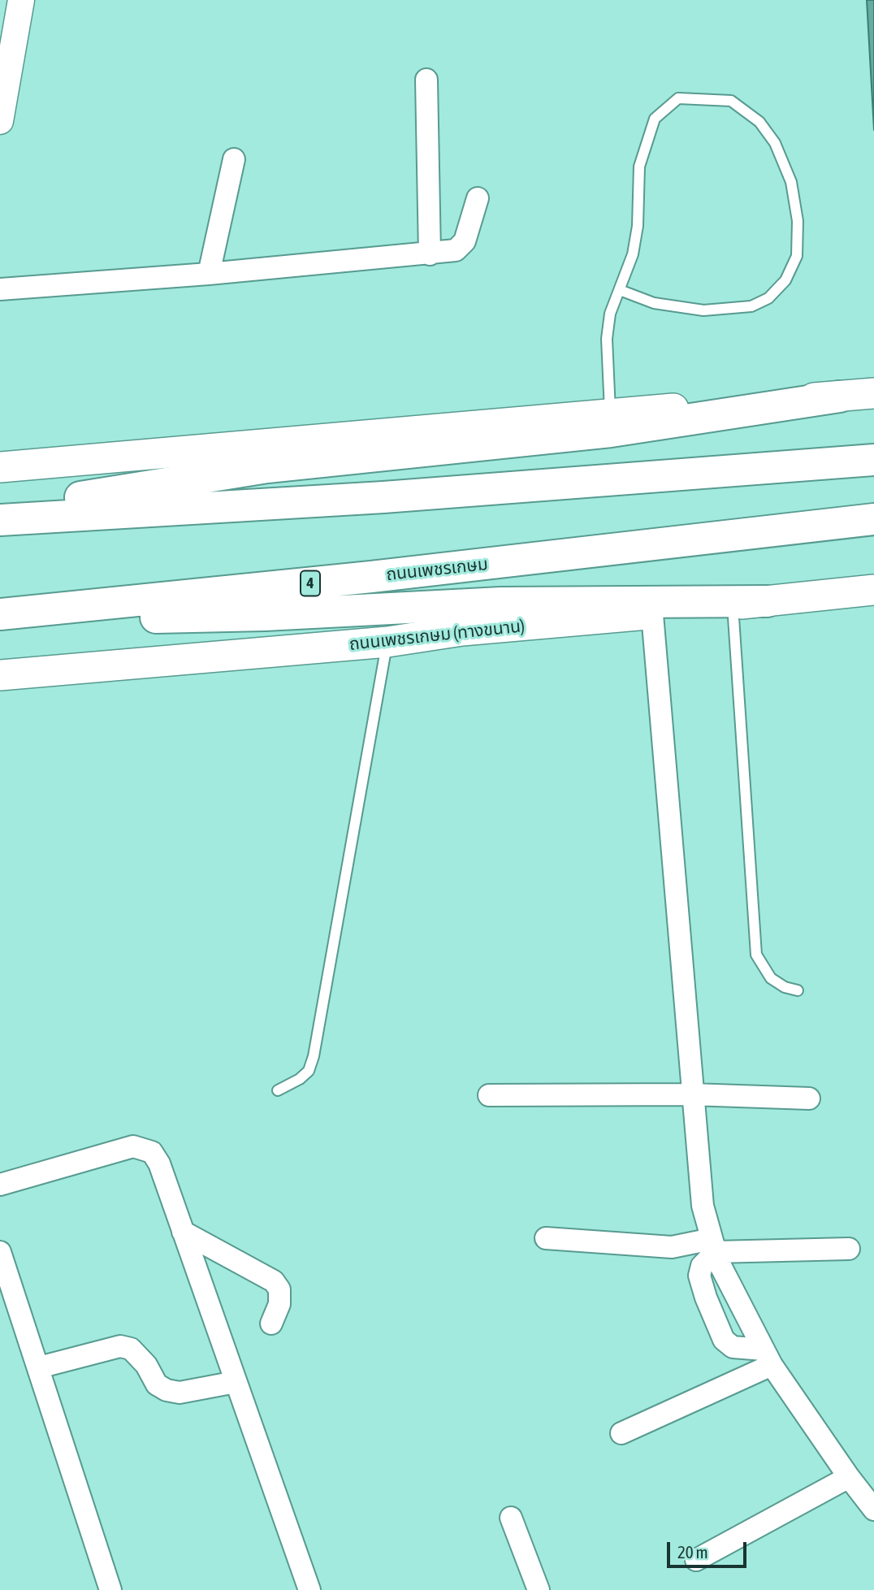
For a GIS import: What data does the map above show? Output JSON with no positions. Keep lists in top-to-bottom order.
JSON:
{
  "streets": {
    "highway": ["ถนนเพชรเกษม", "4"],
    "main road": ["ถนนเพชรเกษม (ทางขนาน)"]
  },
  "scale_bar": "20 m"
}
